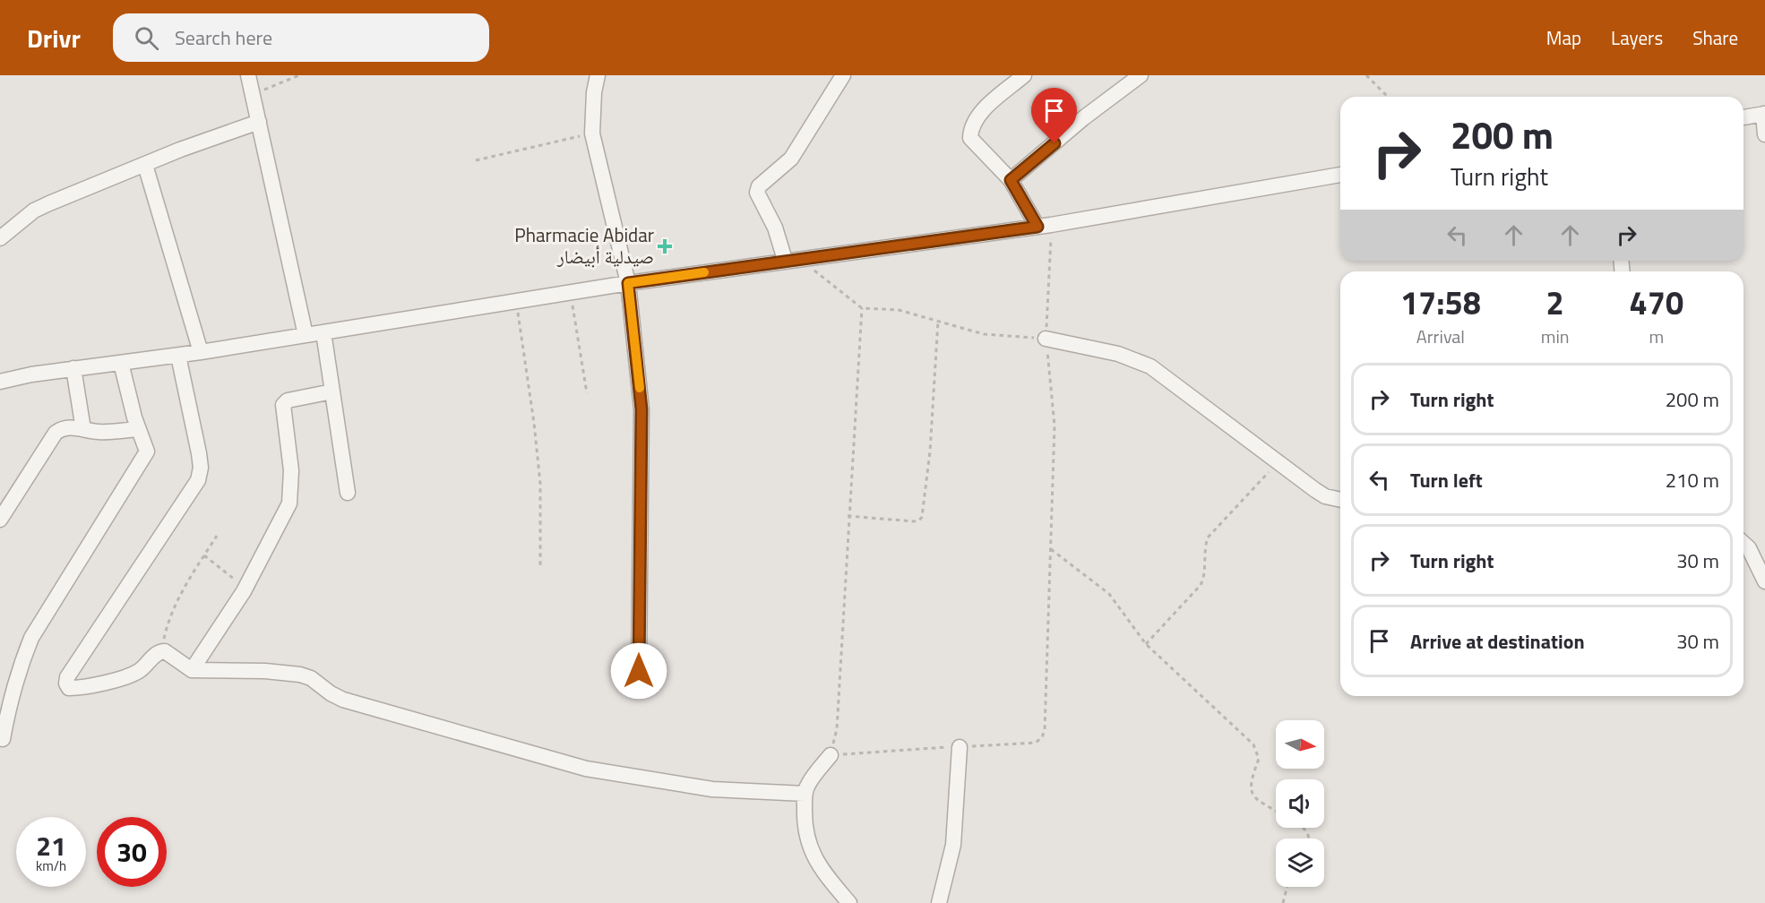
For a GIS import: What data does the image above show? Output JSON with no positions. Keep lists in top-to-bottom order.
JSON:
{
  "places": {
    "health": ["Pharmacie Abidar صيدلية أبيضار"]
  },
  "north": "right",
  "page": {
    "header": "Drivr",
    "search": "Search here",
    "nav": ["Map", "Layers", "Share"],
    "turn": ["200 m", "Turn right"],
    "eta": [
      "17:58",
      "Arrival",
      "2",
      "min",
      "470",
      "m"
    ],
    "list": [
      {
        "name": "Turn right",
        "value": "200 m"
      },
      {
        "name": "Turn left",
        "value": "210 m"
      },
      {
        "name": "Turn right",
        "value": "30 m"
      },
      {
        "name": "Arrive at destination",
        "value": "30 m"
      }
    ],
    "speed": "21 km/h",
    "limit": "30"
  }
}
